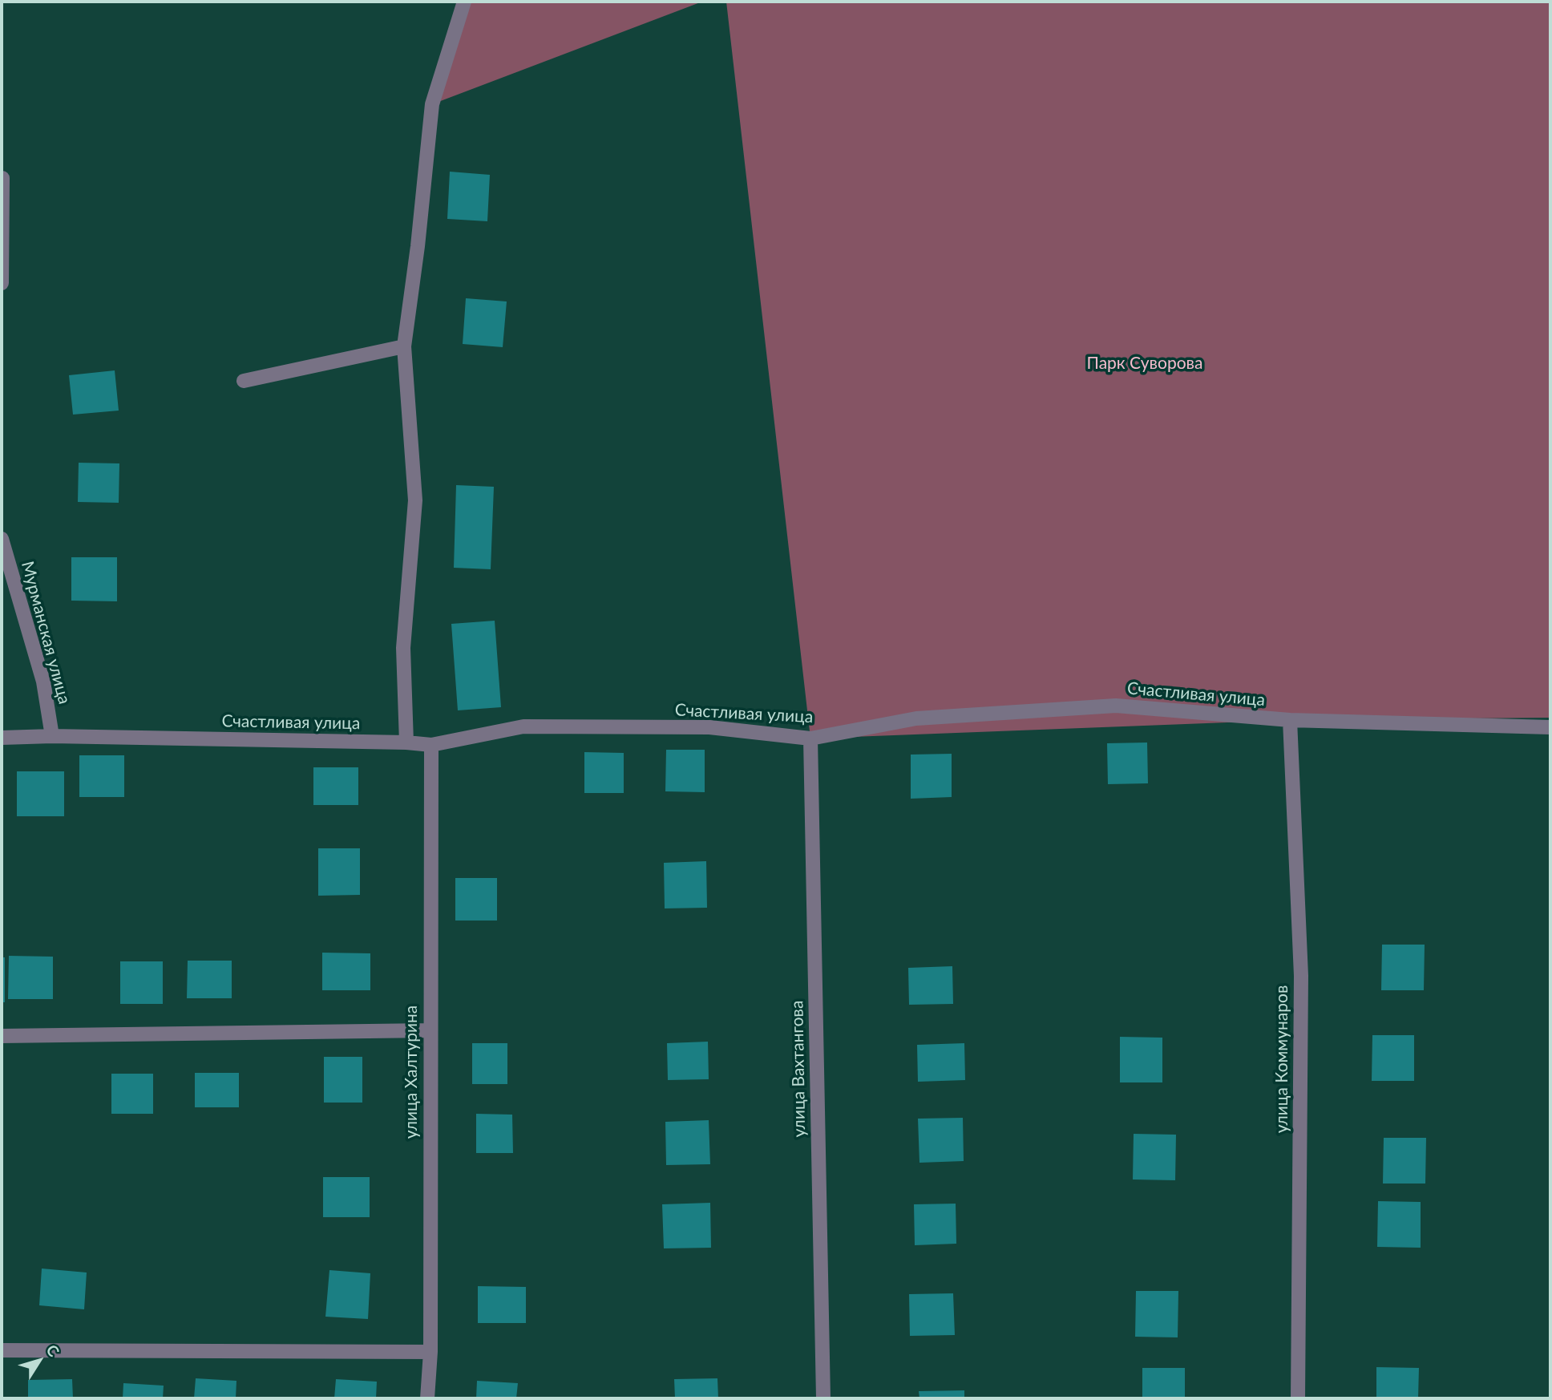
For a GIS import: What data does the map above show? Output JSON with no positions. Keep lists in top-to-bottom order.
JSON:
{
  "streets": {
    "street": [
      "Мурманская улица",
      "Счастливая улица",
      "улица Коммунаров",
      "улица Вахтангова",
      "улица Халтурина"
    ]
  },
  "crossings": [
    ["Мурманская улица", "Счастливая улица"],
    ["Счастливая улица", "улица Коммунаров"],
    ["Счастливая улица", "улица Вахтангова"],
    ["Счастливая улица", "улица Халтурина"]
  ],
  "parks": ["Парк Суворова"],
  "north": "top right"
}
